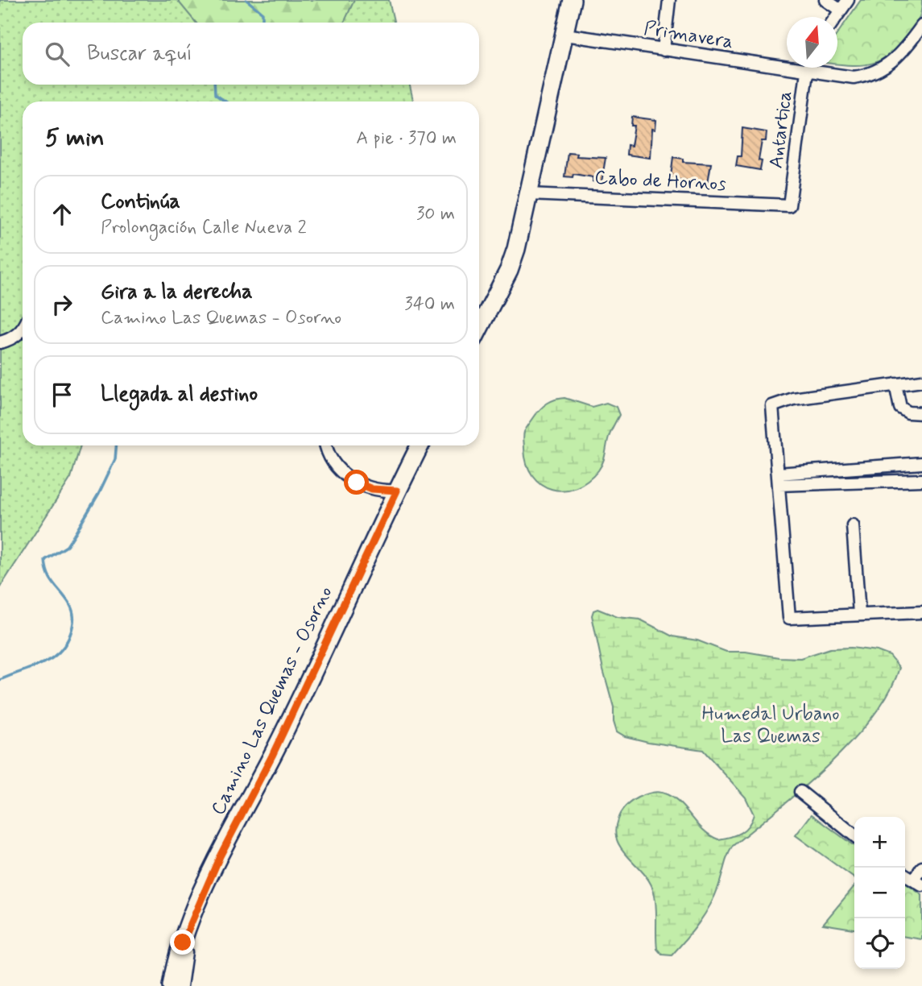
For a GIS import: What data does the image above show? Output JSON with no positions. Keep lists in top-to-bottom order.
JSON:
{
  "streets": {
    "main road": ["Camino Las Quemas - Osorno"],
    "street": ["Primavera", "Antartica", "Cabo de Hornos"]
  },
  "crossings": [
    ["Primavera", "Antartica"],
    ["Antartica", "Cabo de Hornos"]
  ],
  "parks": ["Humedal Urbano Las Quemas"],
  "north": "top",
  "page": {
    "search": "Buscar aquí",
    "heading": ["5 min", "A pie · 370 m"],
    "list": [
      ["Continúa", "Prolongación Calle Nueva 2", "30 m"],
      ["Gira a la derecha", "Camino Las Quemas - Osorno", "340 m"],
      "Llegada al destino"
    ],
    "map_buttons": ["+", "−"]
  }
}
